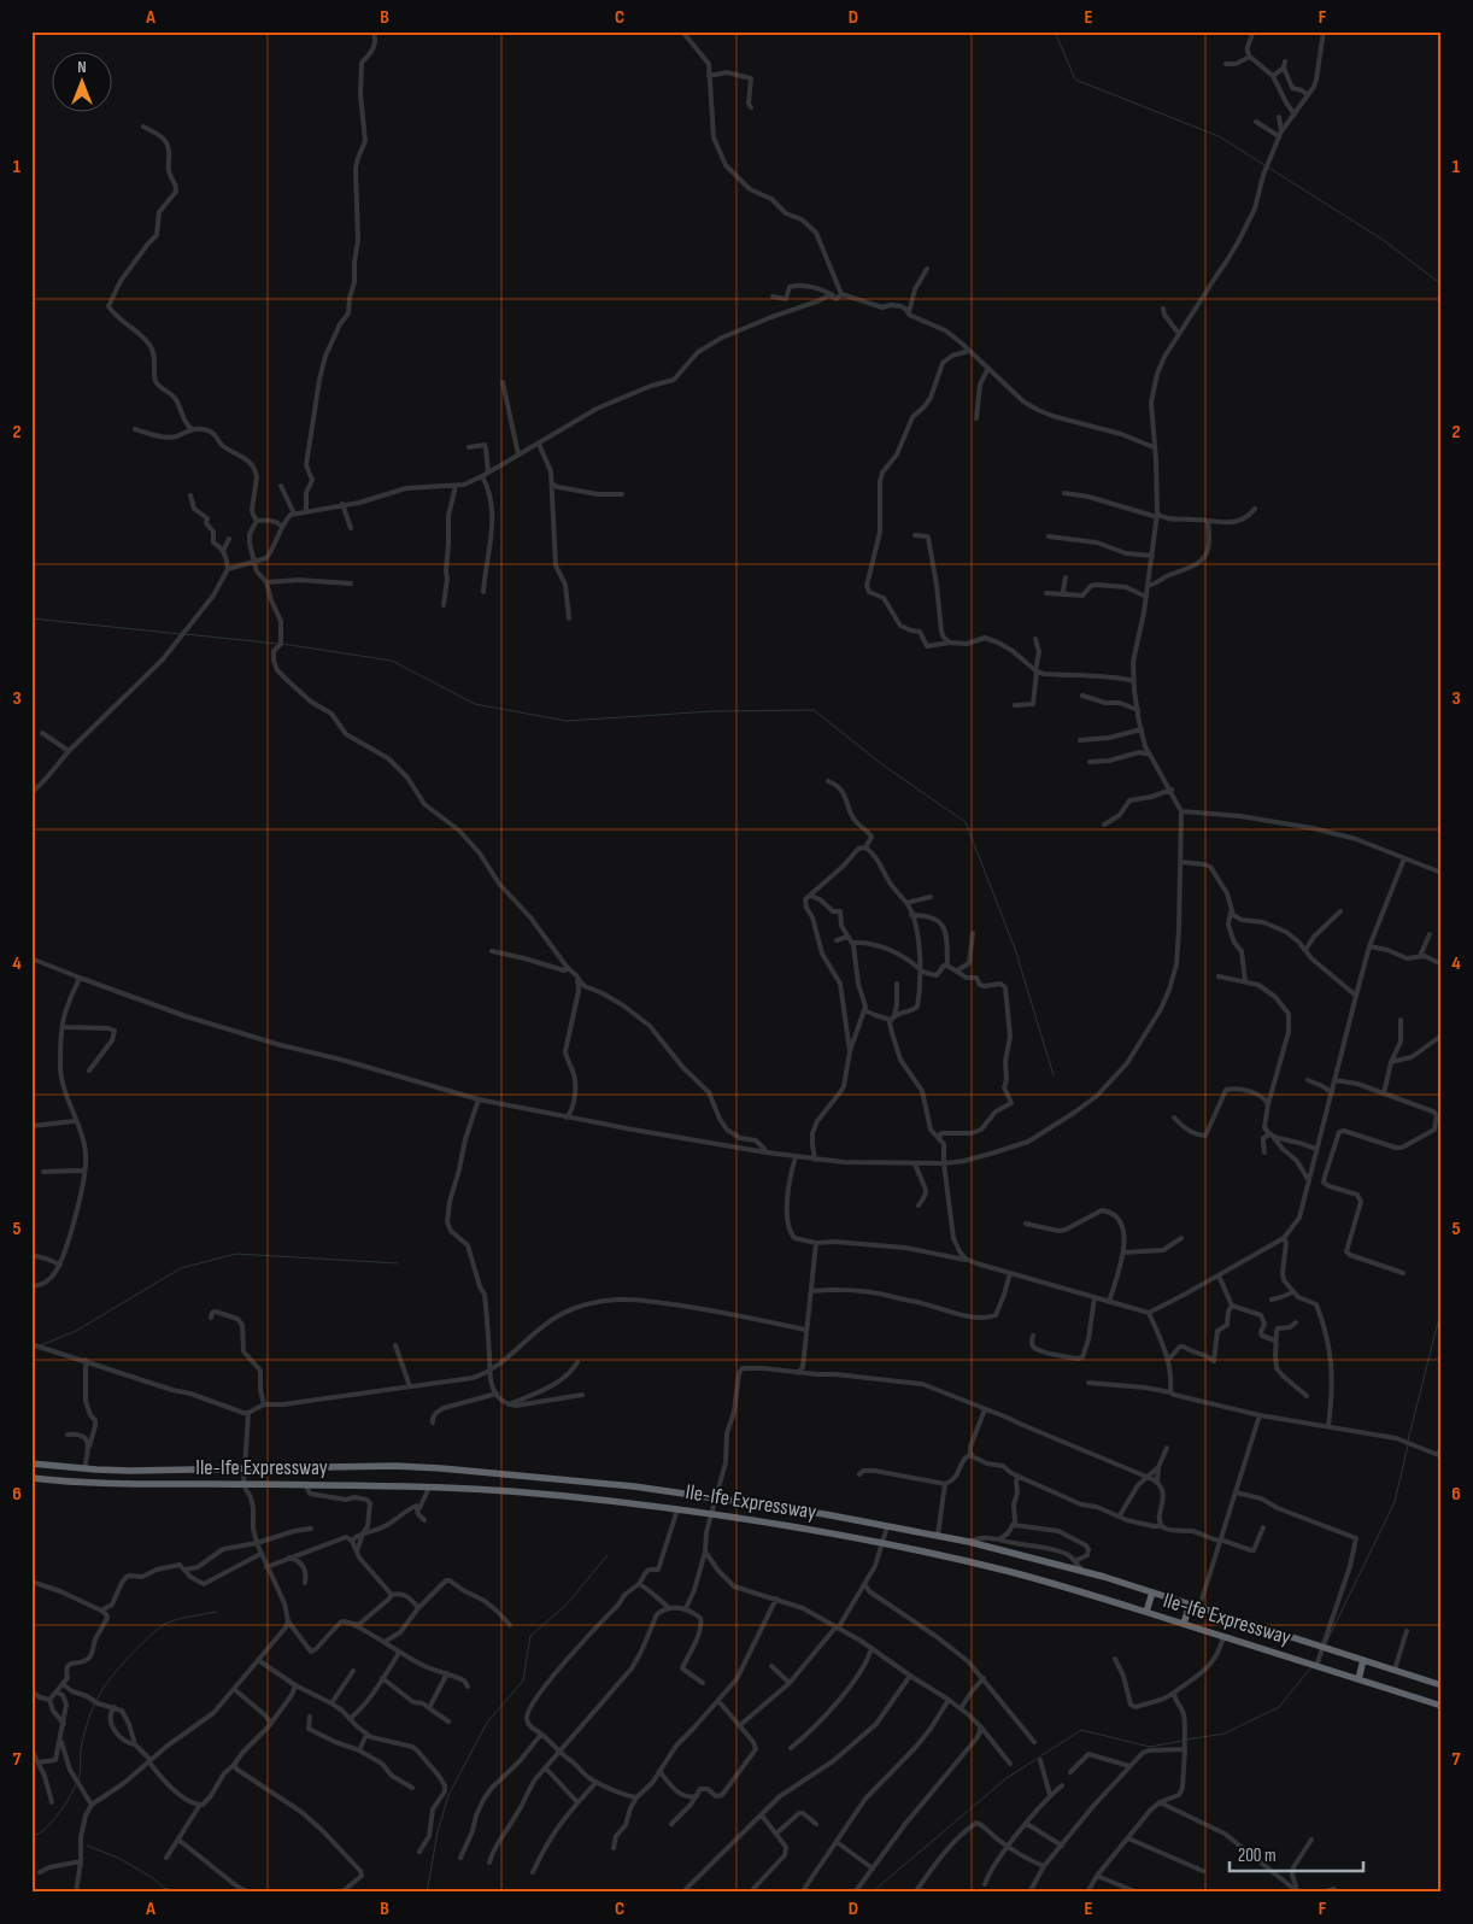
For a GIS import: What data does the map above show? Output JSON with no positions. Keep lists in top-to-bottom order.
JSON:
{
  "streets": {
    "highway": ["Ile-Ife Expressway"]
  },
  "scale_bar": "200 m",
  "north": "top",
  "grid": {
    "columns": [
      "A",
      "B",
      "C",
      "D",
      "E",
      "F"
    ],
    "rows": [
      "1",
      "2",
      "3",
      "4",
      "5",
      "6",
      "7"
    ]
  }
}
